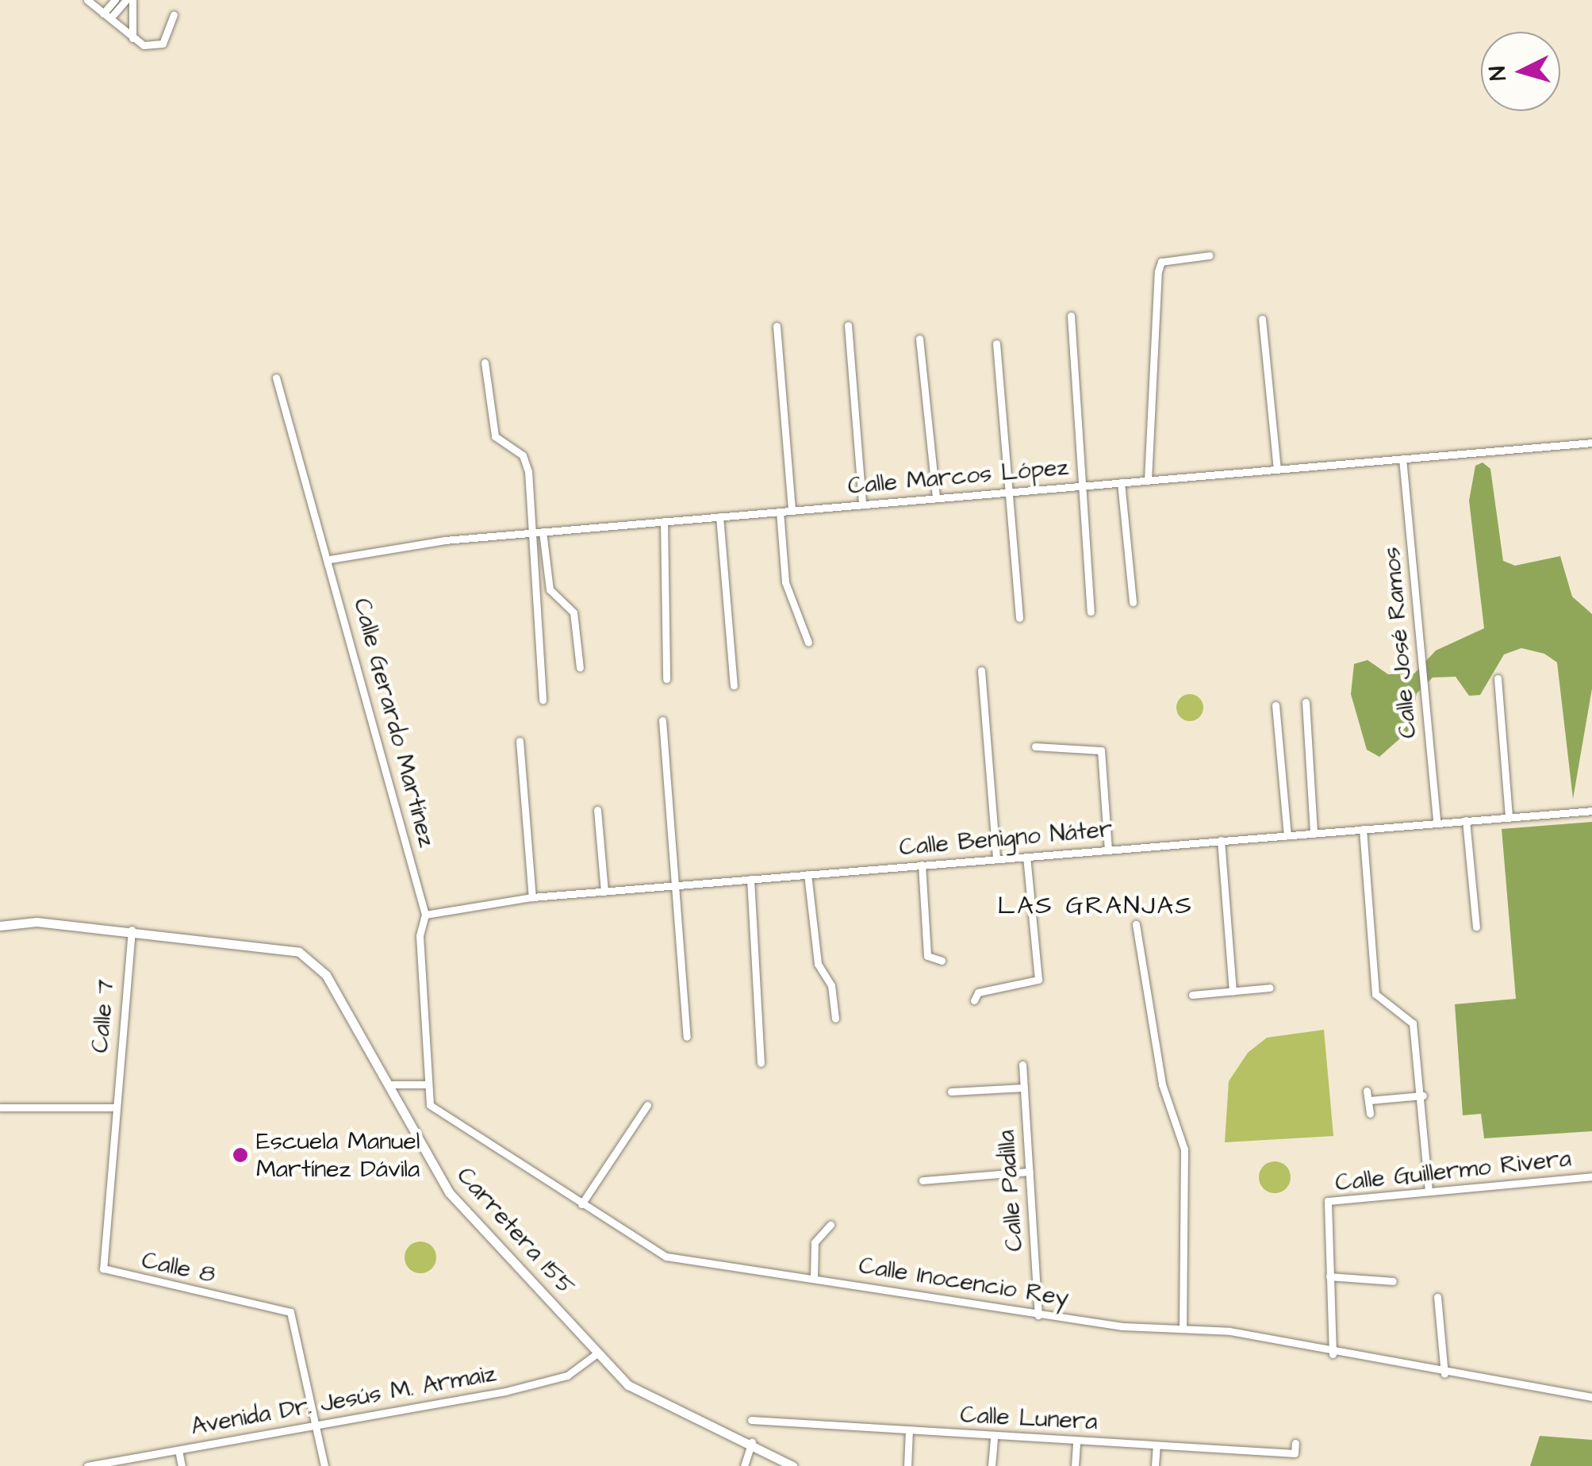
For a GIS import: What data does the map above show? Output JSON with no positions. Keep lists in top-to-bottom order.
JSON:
{
  "streets": {
    "street": [
      "Calle Marcos López",
      "Calle José Ramos",
      "Calle Gerardo Martínez",
      "Calle Benigno Náter",
      "Calle 7",
      "Calle Guillermo Rivera",
      "Calle Padilla",
      "Carretera 155",
      "Calle 8",
      "Calle Inocencio Rey",
      "Avenida Dr. Jesús M. Armaiz",
      "Calle Lunera"
    ]
  },
  "crossings": [
    ["Calle Marcos López", "Calle José Ramos"],
    ["Calle Marcos López", "Calle Gerardo Martínez"],
    ["Calle José Ramos", "Calle Benigno Náter"],
    ["Calle Gerardo Martínez", "Calle Benigno Náter"],
    ["Calle Gerardo Martínez", "Calle Inocencio Rey"],
    ["Calle 7", "Carretera 155"],
    ["Calle 7", "Calle 8"],
    ["Calle Guillermo Rivera", "Calle Inocencio Rey"],
    ["Calle Padilla", "Calle Inocencio Rey"],
    ["Carretera 155", "Avenida Dr. Jesús M. Armaiz"],
    ["Calle 8", "Avenida Dr. Jesús M. Armaiz"]
  ],
  "districts": ["LAS GRANJAS"],
  "places": ["Escuela Manuel Martínez Dávila"],
  "north": "left"
}
